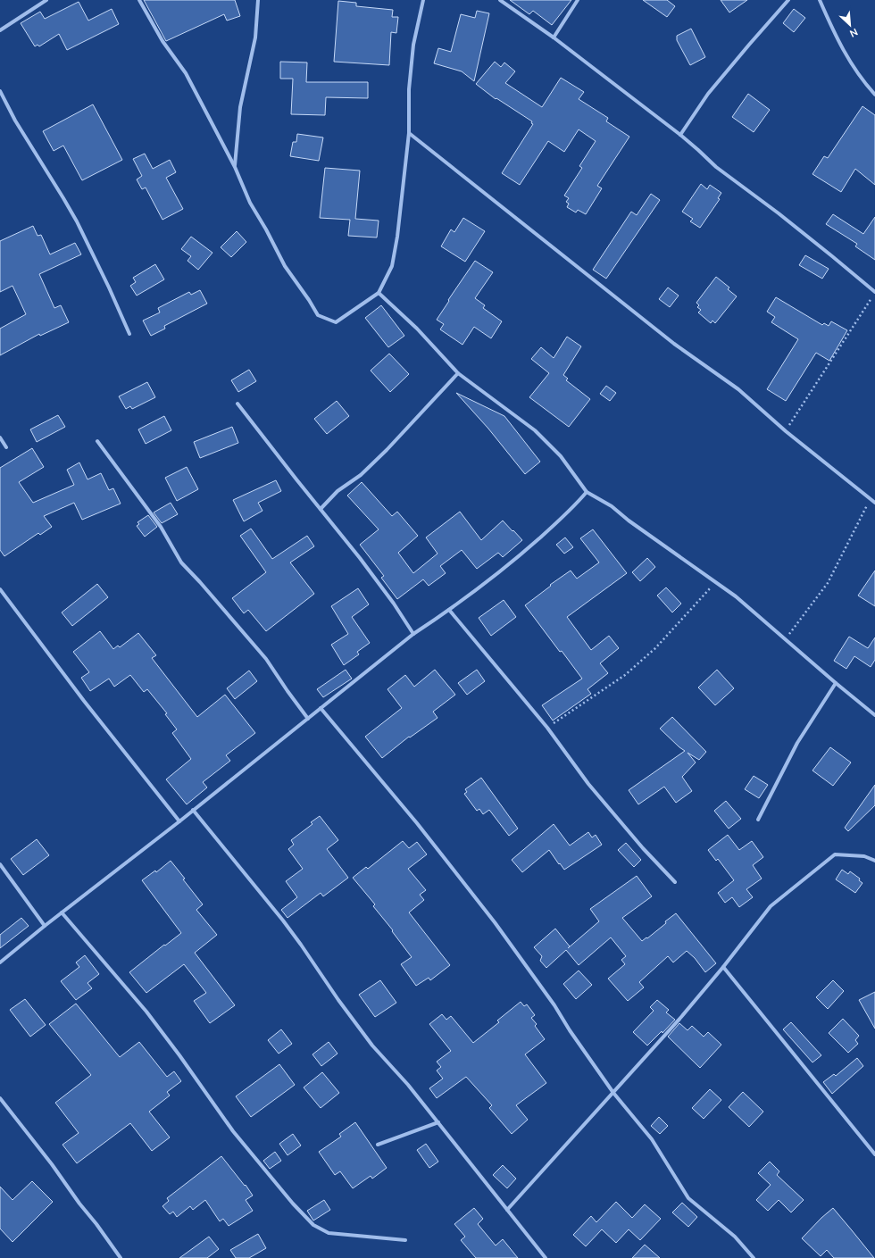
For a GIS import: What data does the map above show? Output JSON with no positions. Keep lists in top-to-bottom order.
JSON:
{
  "north": "bottom right"
}
